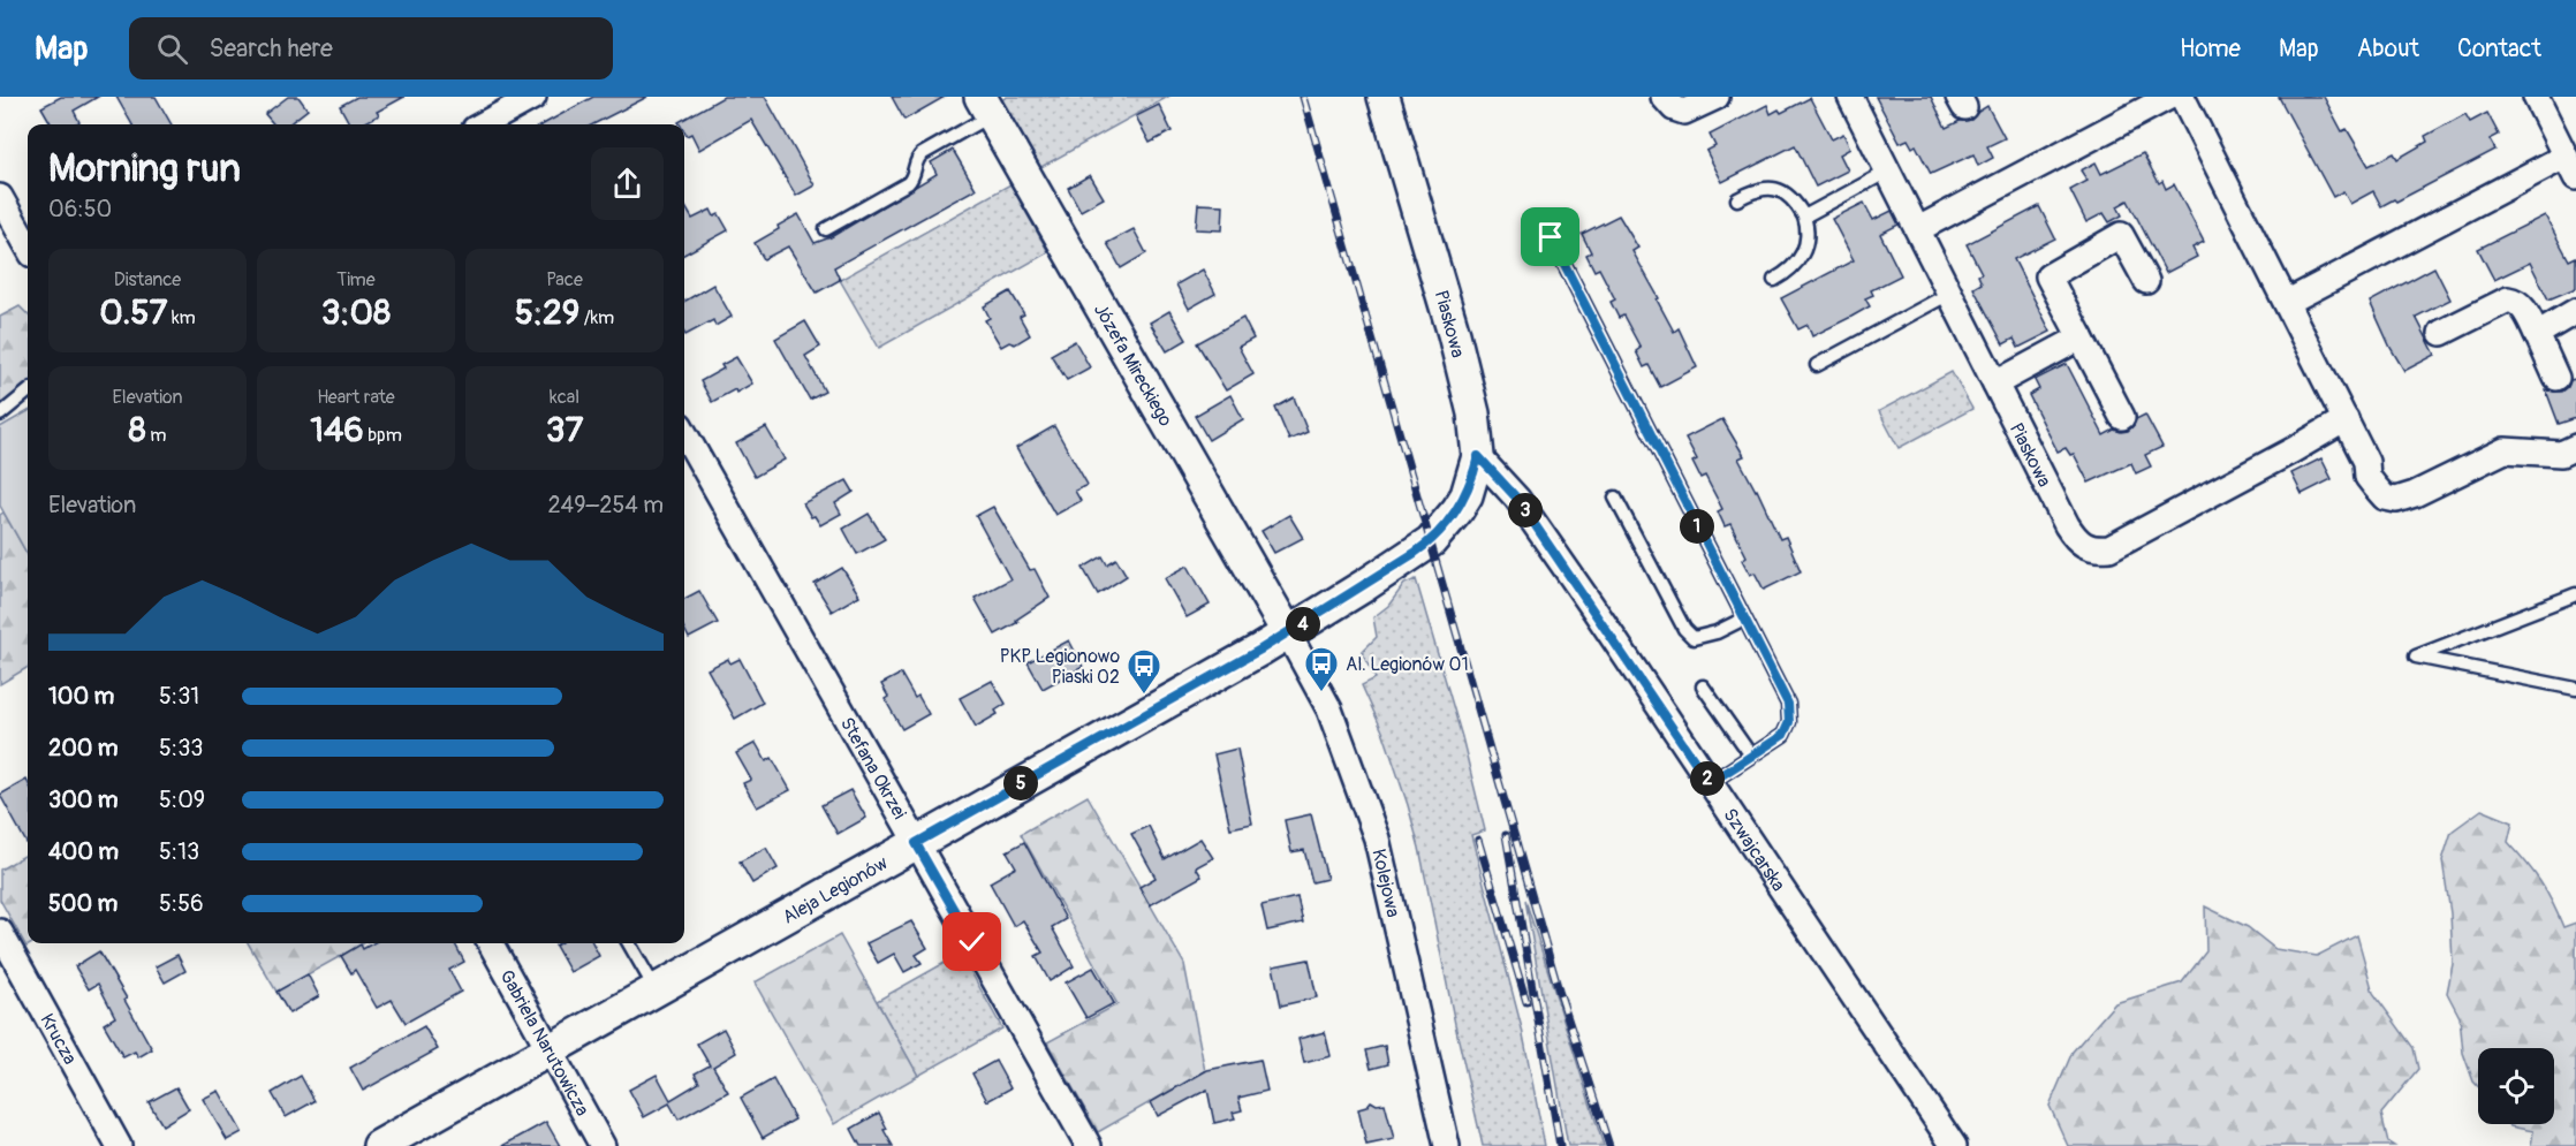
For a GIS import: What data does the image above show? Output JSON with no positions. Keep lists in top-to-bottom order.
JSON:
{
  "streets": {
    "street": [
      "Piaskowa",
      "Józefa Mireckiego",
      "Stefana Okrzei",
      "Szwajcarska",
      "Kolejowa",
      "Aleja Legionów",
      "Krucza",
      "Gabriela Narutowicza"
    ]
  },
  "crossings": [
    ["Piaskowa", "Szwajcarska"],
    ["Piaskowa", "Aleja Legionów"],
    ["Józefa Mireckiego", "Kolejowa"],
    ["Józefa Mireckiego", "Aleja Legionów"],
    ["Stefana Okrzei", "Aleja Legionów"],
    ["Kolejowa", "Aleja Legionów"],
    ["Aleja Legionów", "Gabriela Narutowicza"]
  ],
  "places": {
    "bus stop": ["Al. Legionów 01", "PKP Legionowo Piaski 02"]
  },
  "page": {
    "header": "Map",
    "search": "Search here",
    "nav": [
      "Home",
      "Map",
      "About",
      "Contact"
    ],
    "heading": ["Morning run", "06:50"],
    "stats": [
      ["Distance", "0.57 km"],
      ["Time", "3:08"],
      ["Pace", "5:29 /km"],
      ["Elevation", "8 m"],
      ["Heart rate", "146 bpm"],
      ["kcal", "37"]
    ],
    "chart": ["Elevation", "249–254 m"],
    "pins": [
      "3",
      "1",
      "4",
      "2",
      "5"
    ],
    "list": [
      {
        "name": "100 m",
        "note": "5:31"
      },
      {
        "name": "200 m",
        "note": "5:33"
      },
      {
        "name": "300 m",
        "note": "5:09"
      },
      {
        "name": "400 m",
        "note": "5:13"
      },
      {
        "name": "500 m",
        "note": "5:56"
      }
    ]
  }
}
